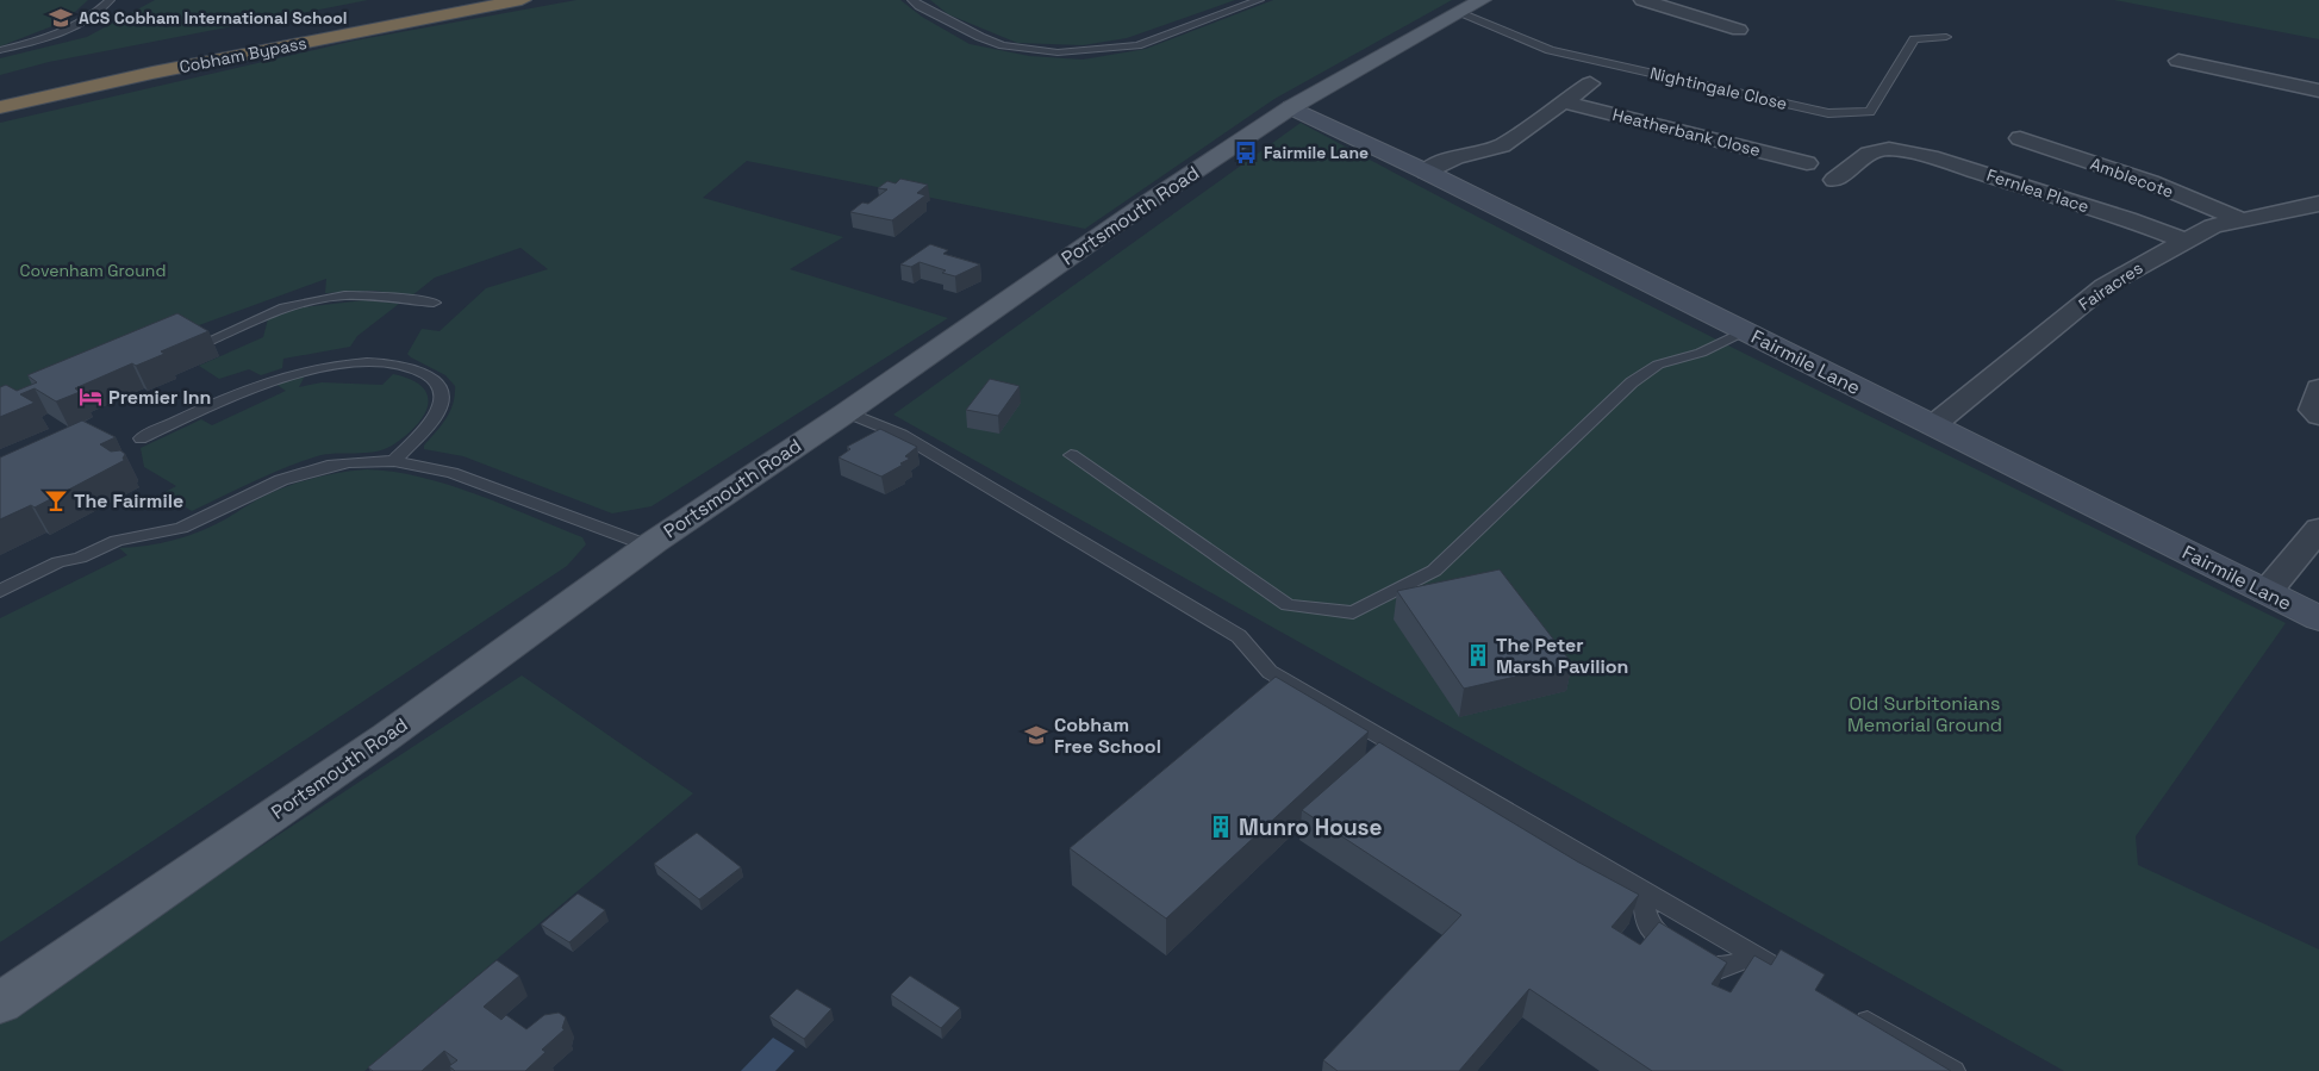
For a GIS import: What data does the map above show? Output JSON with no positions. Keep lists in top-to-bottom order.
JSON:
{
  "streets": {
    "highway": ["Cobham Bypass"],
    "main road": ["Portsmouth Road"],
    "street": [
      "Heatherbank Close",
      "Amblecote",
      "Fernlea Place",
      "Fairacres",
      "Fairmile Lane"
    ],
    "lane": ["Nightingale Close"]
  },
  "crossings": [
    ["Nightingale Close", "Portsmouth Road"],
    ["Amblecote", "Fairacres"],
    ["Fernlea Place", "Fairacres"],
    ["Portsmouth Road", "Fairmile Lane"],
    ["Fairacres", "Fairmile Lane"]
  ],
  "parks": ["Covenham Ground", "Old Surbitonians Memorial Ground"],
  "places": {
    "school or university": ["ACS Cobham International School", "Cobham Free School"],
    "bus stop": ["Fairmile Lane"],
    "hotel": ["Premier Inn"],
    "bar": ["The Fairmile"],
    "building": ["The Peter Marsh Pavilion", "Munro House"]
  }
}
